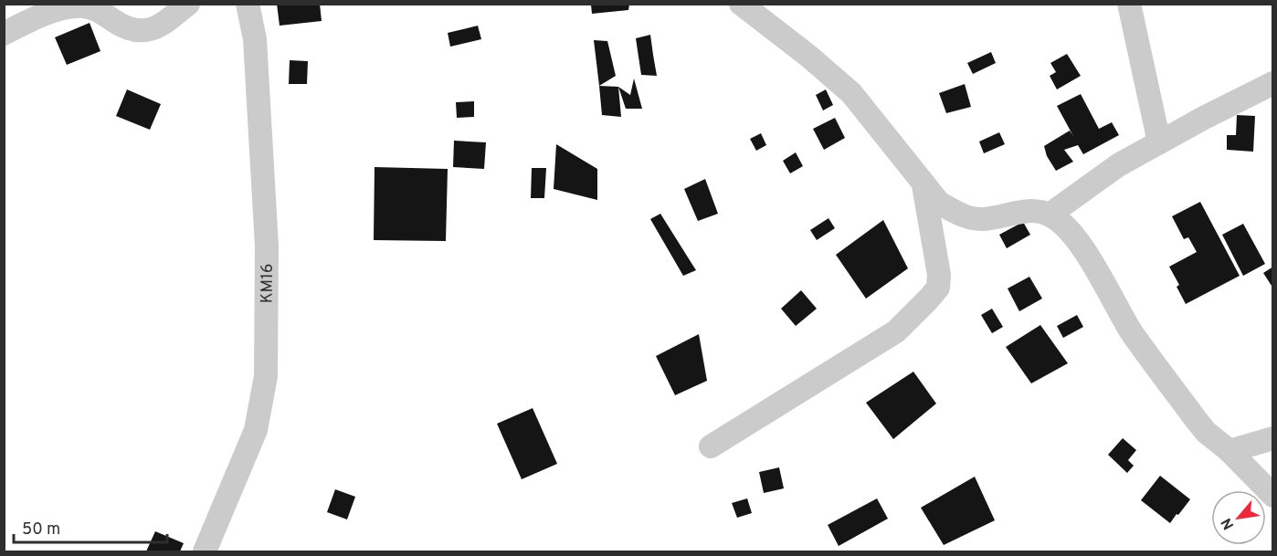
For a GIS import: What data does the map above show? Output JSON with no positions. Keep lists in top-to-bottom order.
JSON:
{
  "streets": {
    "street": ["KM16"]
  },
  "scale_bar": "50 m",
  "north": "bottom left"
}
